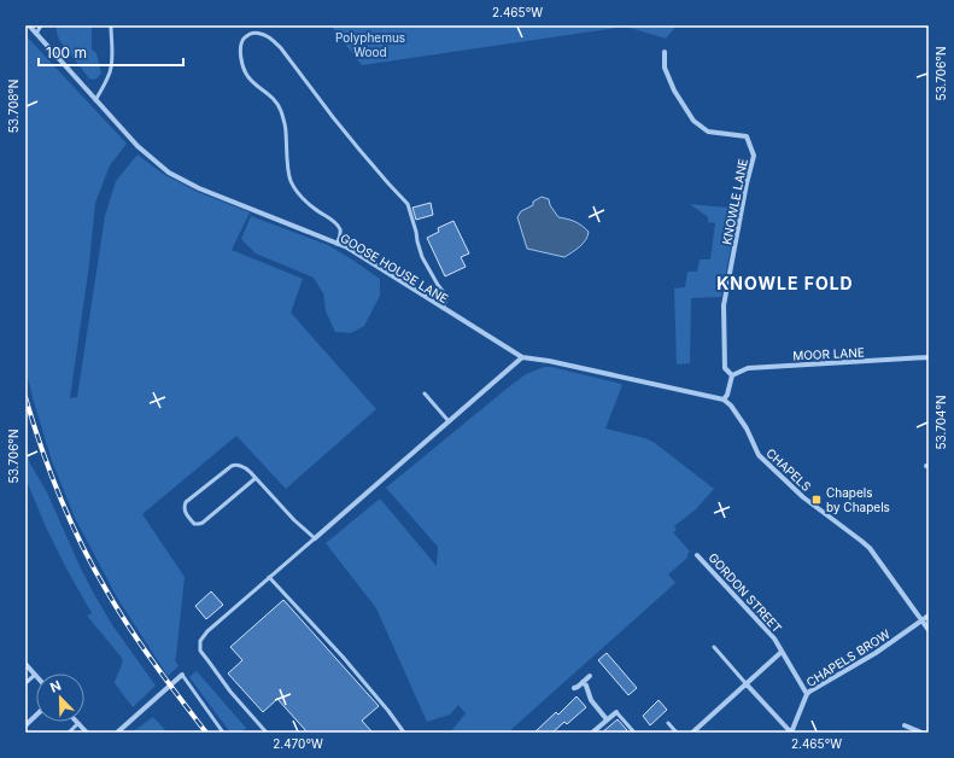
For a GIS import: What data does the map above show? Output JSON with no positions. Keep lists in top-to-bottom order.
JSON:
{
  "streets": {
    "street": [
      "KNOWLE LANE",
      "GOOSE HOUSE LANE",
      "MOOR LANE",
      "CHAPELS",
      "GORDON STREET",
      "CHAPELS BROW"
    ]
  },
  "crossings": [
    ["KNOWLE LANE", "MOOR LANE"],
    ["GOOSE HOUSE LANE", "CHAPELS"],
    ["CHAPELS", "CHAPELS BROW"],
    ["GORDON STREET", "CHAPELS BROW"]
  ],
  "districts": ["KNOWLE FOLD"],
  "parks": ["Polyphemus Wood"],
  "places": {
    "transit": ["Chapels by Chapels"]
  },
  "scale_bar": "100 m",
  "north": "top left",
  "coordinates": [
    "2.465°W",
    "53.706°N",
    "53.708°N",
    "53.704°N",
    "2.470°W"
  ]
}
